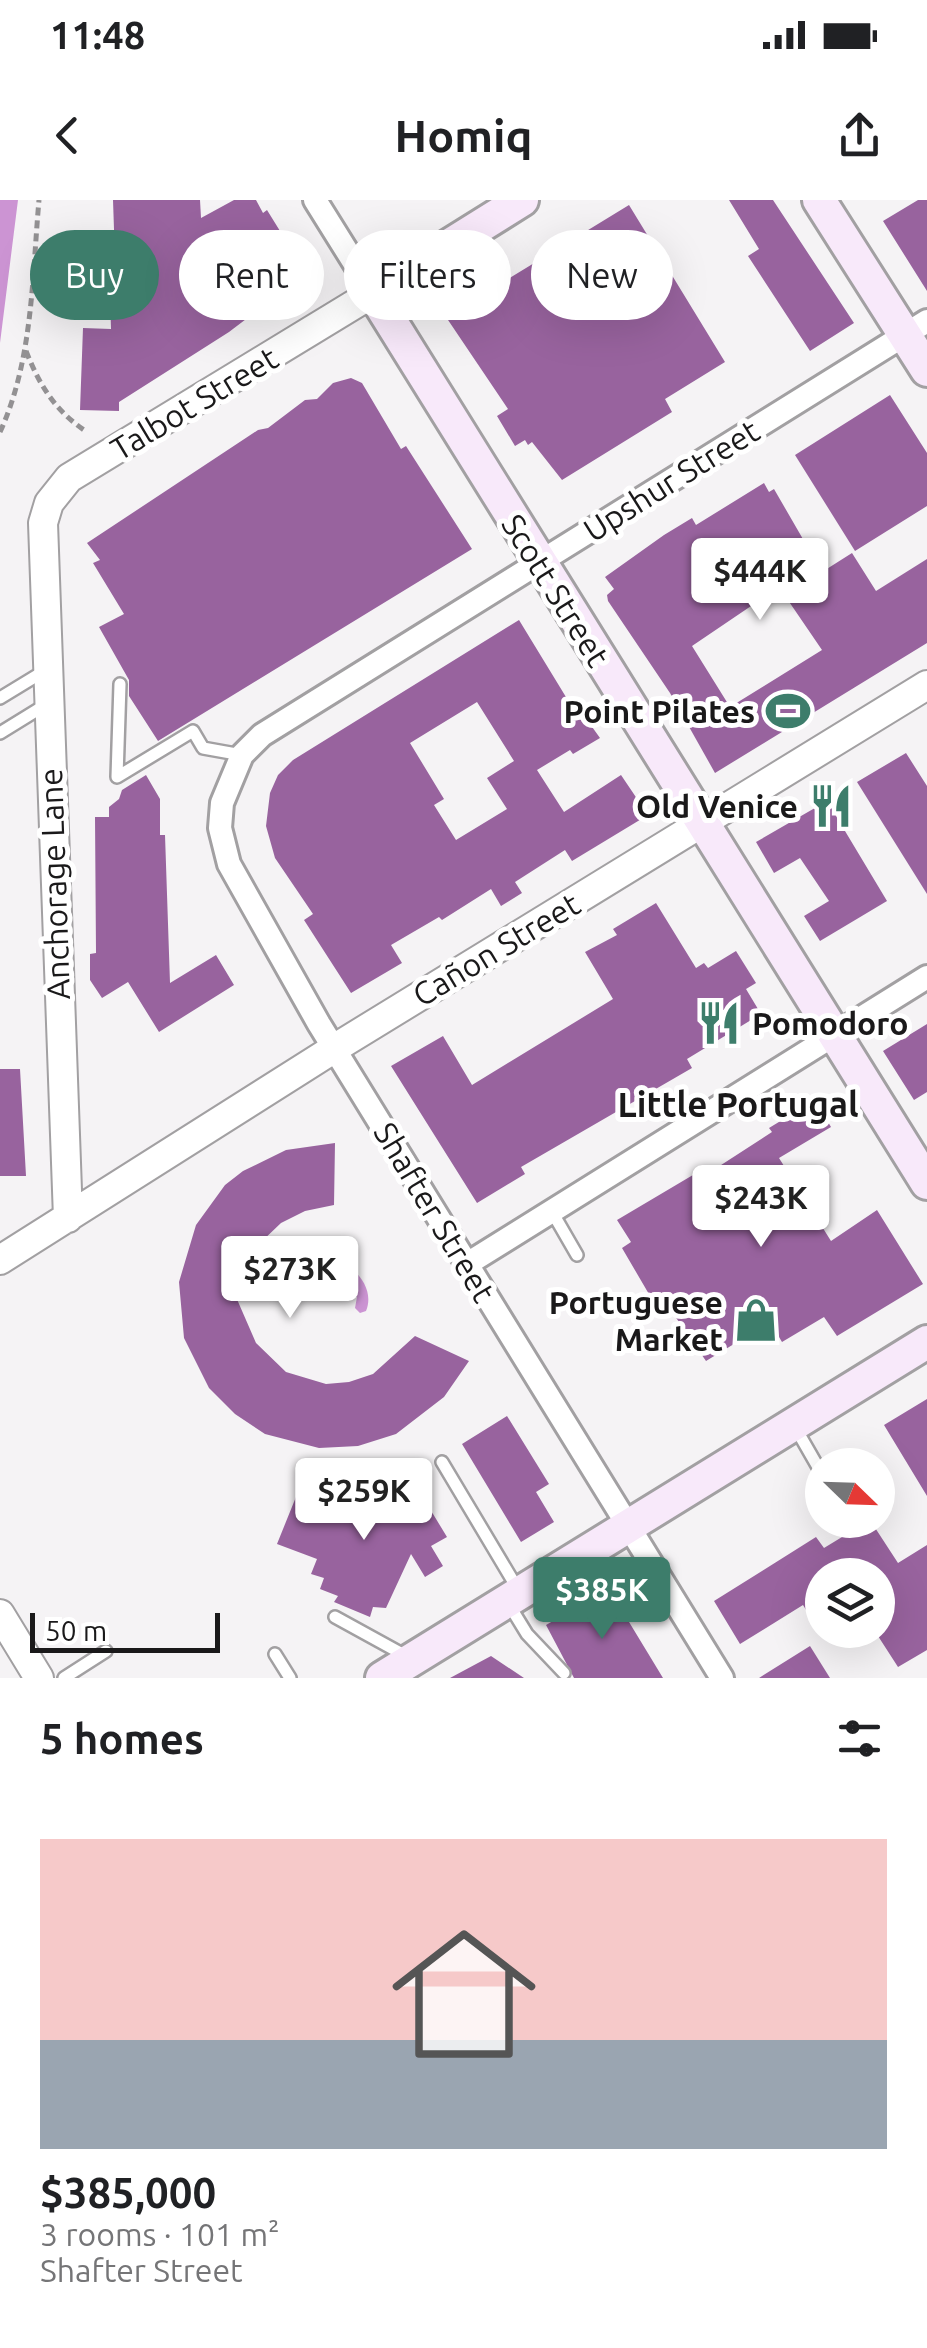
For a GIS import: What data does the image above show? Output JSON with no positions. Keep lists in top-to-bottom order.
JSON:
{
  "streets": {
    "main road": ["Talbot Street", "Scott Street"],
    "street": [
      "Upshur Street",
      "Anchorage Lane",
      "Cañon Street",
      "Shafter Street"
    ]
  },
  "crossings": [
    ["Talbot Street", "Anchorage Lane"],
    ["Upshur Street", "Scott Street"],
    ["Upshur Street", "Shafter Street"],
    ["Scott Street", "Cañon Street"],
    ["Anchorage Lane", "Cañon Street"],
    ["Cañon Street", "Shafter Street"]
  ],
  "districts": ["Little Portugal"],
  "places": {
    "sports": ["Point Pilates"],
    "restaurant": ["Old Venice", "Pomodoro"],
    "shop": ["Portuguese Market"]
  },
  "scale_bar": "50 m",
  "north": "bottom right",
  "page": {
    "status": "11:48",
    "header": "Homiq",
    "chip": [
      "Buy",
      "Rent",
      "Filters",
      "New"
    ],
    "price": [
      "$444K",
      "$243K",
      "$273K",
      "$259K",
      "$385K"
    ],
    "scale": "50 m",
    "heading": "5 homes",
    "list": [
      {
        "name": "$385,000",
        "note": "3 rooms · 101 m² · Shafter Street"
      }
    ]
  }
}
